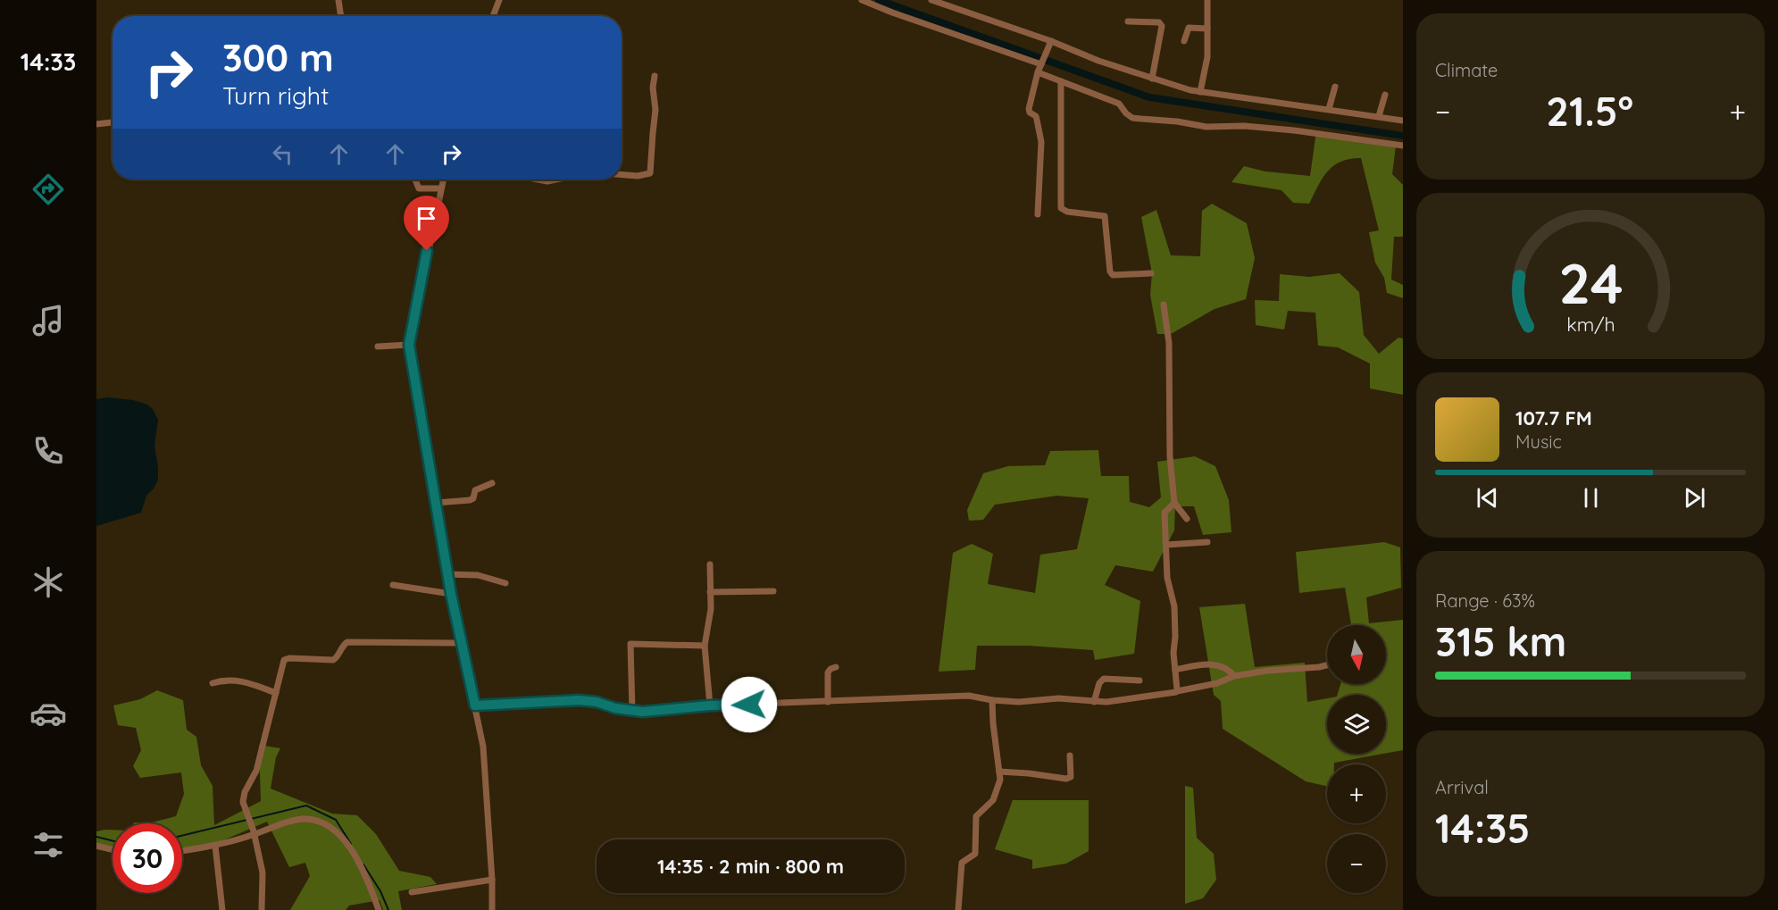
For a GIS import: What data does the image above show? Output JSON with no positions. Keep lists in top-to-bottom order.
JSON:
{
  "north": "bottom",
  "page": {
    "tabs": "14:33",
    "tile": [
      "Climate",
      ["Range · 63%", "315 km"],
      ["Arrival", "14:35"]
    ],
    "turn": ["300 m", "Turn right"],
    "heat": ["−", "21.5°", "+"],
    "song": ["107.7 FM", "Music"],
    "map_buttons": ["+", "−"],
    "limit": "30",
    "trip": "14:35 · 2 min · 800 m",
    "gauge": ["24", "km/h"]
  }
}
